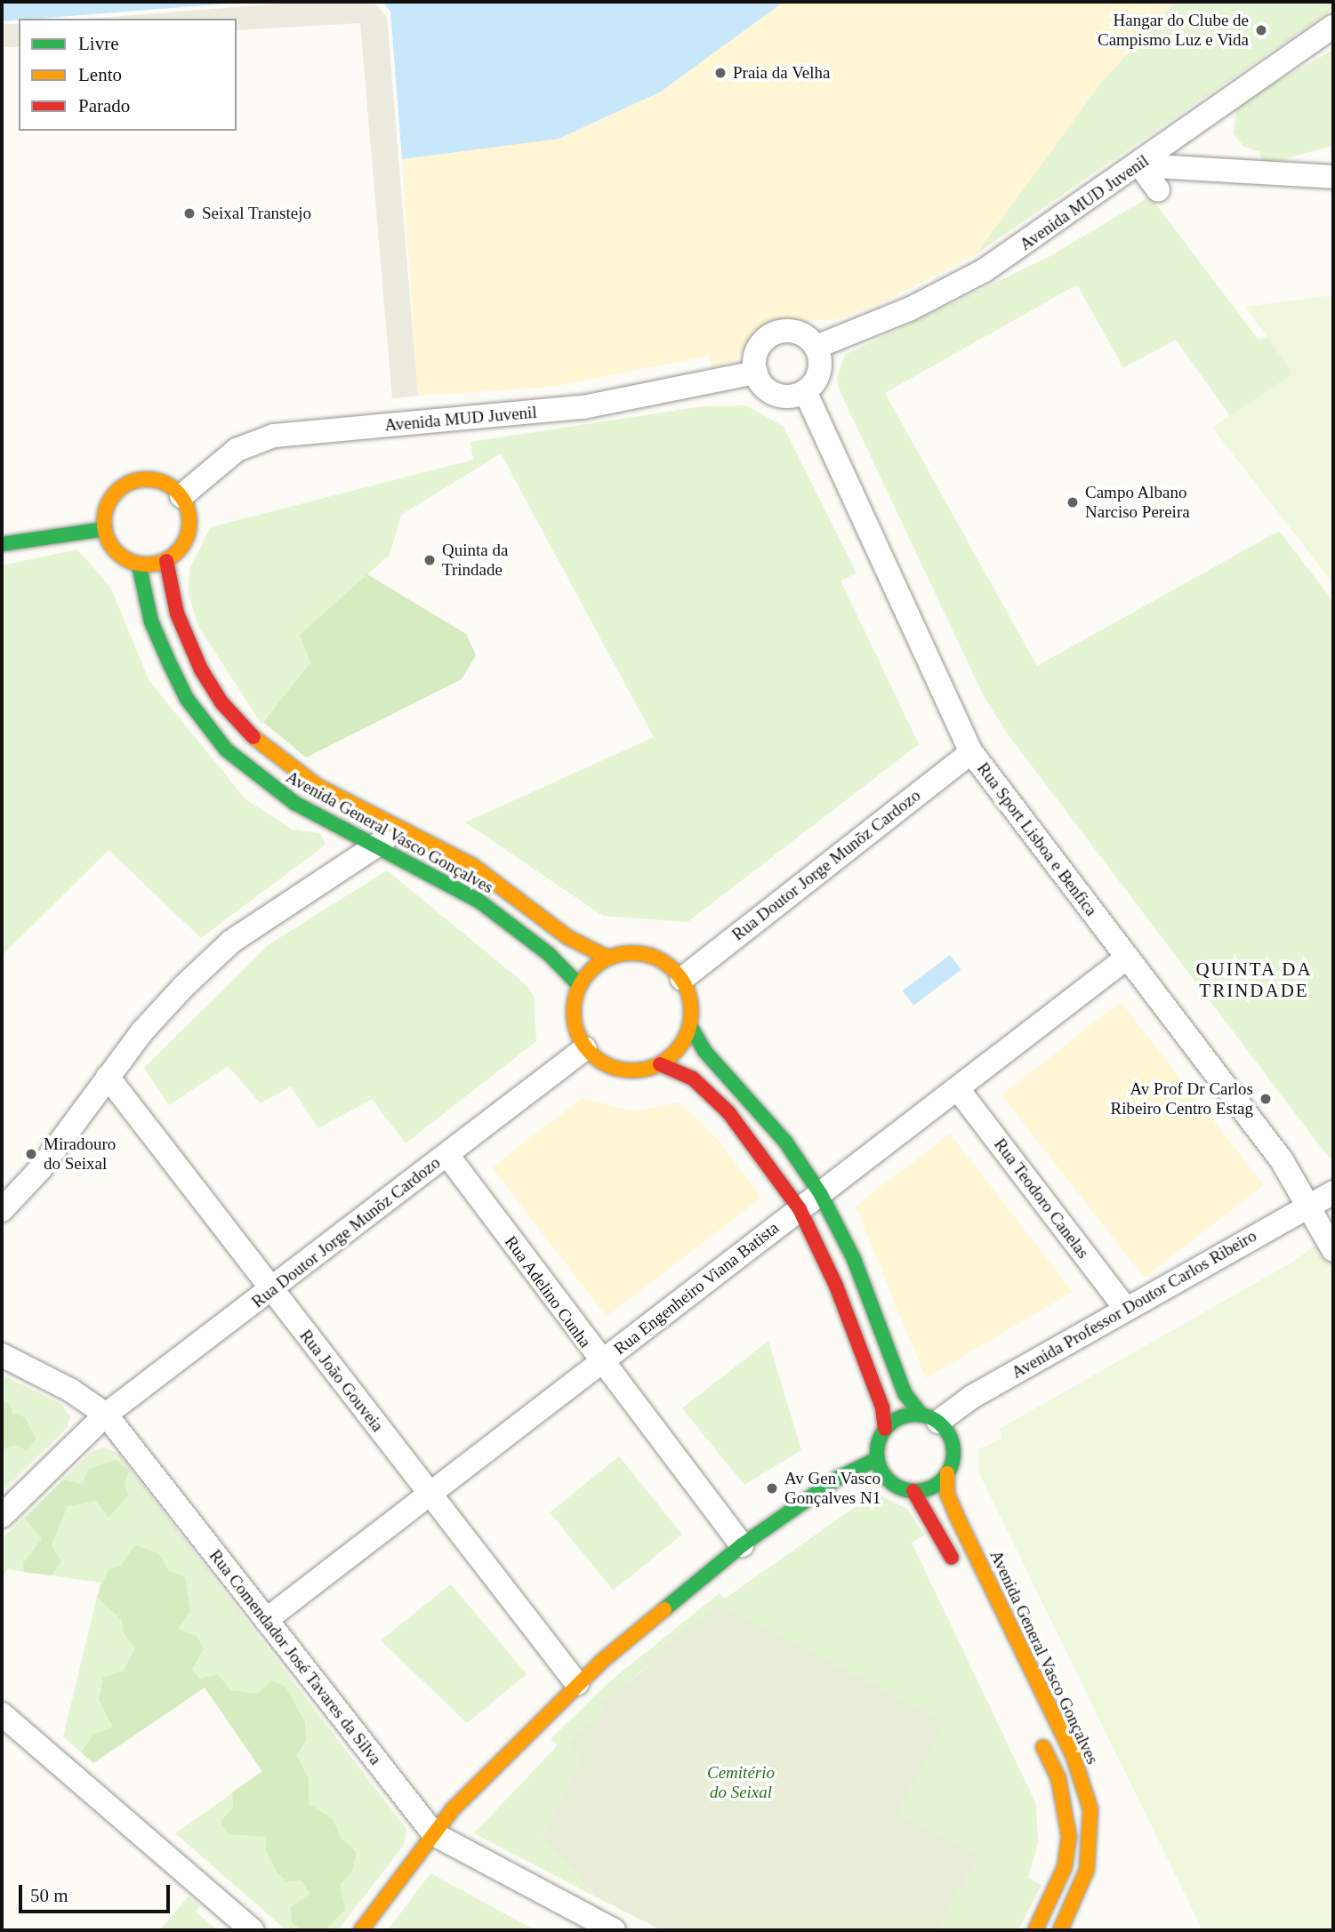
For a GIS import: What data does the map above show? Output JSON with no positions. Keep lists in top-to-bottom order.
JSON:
{
  "streets": {
    "main road": ["Avenida General Vasco Gonçalves"],
    "street": [
      "Avenida MUD Juvenil",
      "Rua Sport Lisboa e Benfica",
      "Rua Doutor Jorge Munõz Cardozo",
      "Rua Teodoro Canelas",
      "Rua Engenheiro Viana Batista",
      "Rua Adelino Cunha",
      "Avenida Professor Doutor Carlos Ribeiro",
      "Rua João Gouveia",
      "Rua Comendador José Tavares da Silva"
    ]
  },
  "crossings": [
    ["Avenida MUD Juvenil", "Avenida General Vasco Gonçalves"],
    ["Avenida MUD Juvenil", "Rua Sport Lisboa e Benfica"],
    ["Avenida General Vasco Gonçalves", "Rua Doutor Jorge Munõz Cardozo"],
    ["Avenida General Vasco Gonçalves", "Avenida Professor Doutor Carlos Ribeiro"],
    ["Rua Sport Lisboa e Benfica", "Rua Doutor Jorge Munõz Cardozo"],
    ["Rua Sport Lisboa e Benfica", "Rua Engenheiro Viana Batista"],
    ["Rua Sport Lisboa e Benfica", "Avenida Professor Doutor Carlos Ribeiro"],
    ["Rua Doutor Jorge Munõz Cardozo", "Rua Adelino Cunha"],
    ["Rua Doutor Jorge Munõz Cardozo", "Rua João Gouveia"],
    ["Rua Doutor Jorge Munõz Cardozo", "Rua Comendador José Tavares da Silva"],
    ["Rua Teodoro Canelas", "Rua Engenheiro Viana Batista"],
    ["Rua Teodoro Canelas", "Avenida Professor Doutor Carlos Ribeiro"],
    ["Rua Engenheiro Viana Batista", "Rua Adelino Cunha"],
    ["Rua Engenheiro Viana Batista", "Rua João Gouveia"],
    ["Rua Engenheiro Viana Batista", "Rua Comendador José Tavares da Silva"]
  ],
  "districts": ["QUINTA DA TRINDADE"],
  "parks": ["Cemitério do Seixal"],
  "places": [
    "Hangar do Clube de Campismo Luz e Vida",
    "Praia da Velha",
    "Seixal Transtejo",
    "Campo Albano Narciso Pereira",
    "Quinta da Trindade",
    "Av Prof Dr Carlos Ribeiro Centro Estag",
    "Miradouro do Seixal",
    "Av Gen Vasco Gonçalves N1"
  ],
  "legend": ["Livre", "Lento", "Parado"],
  "scale_bar": "50 m"
}
